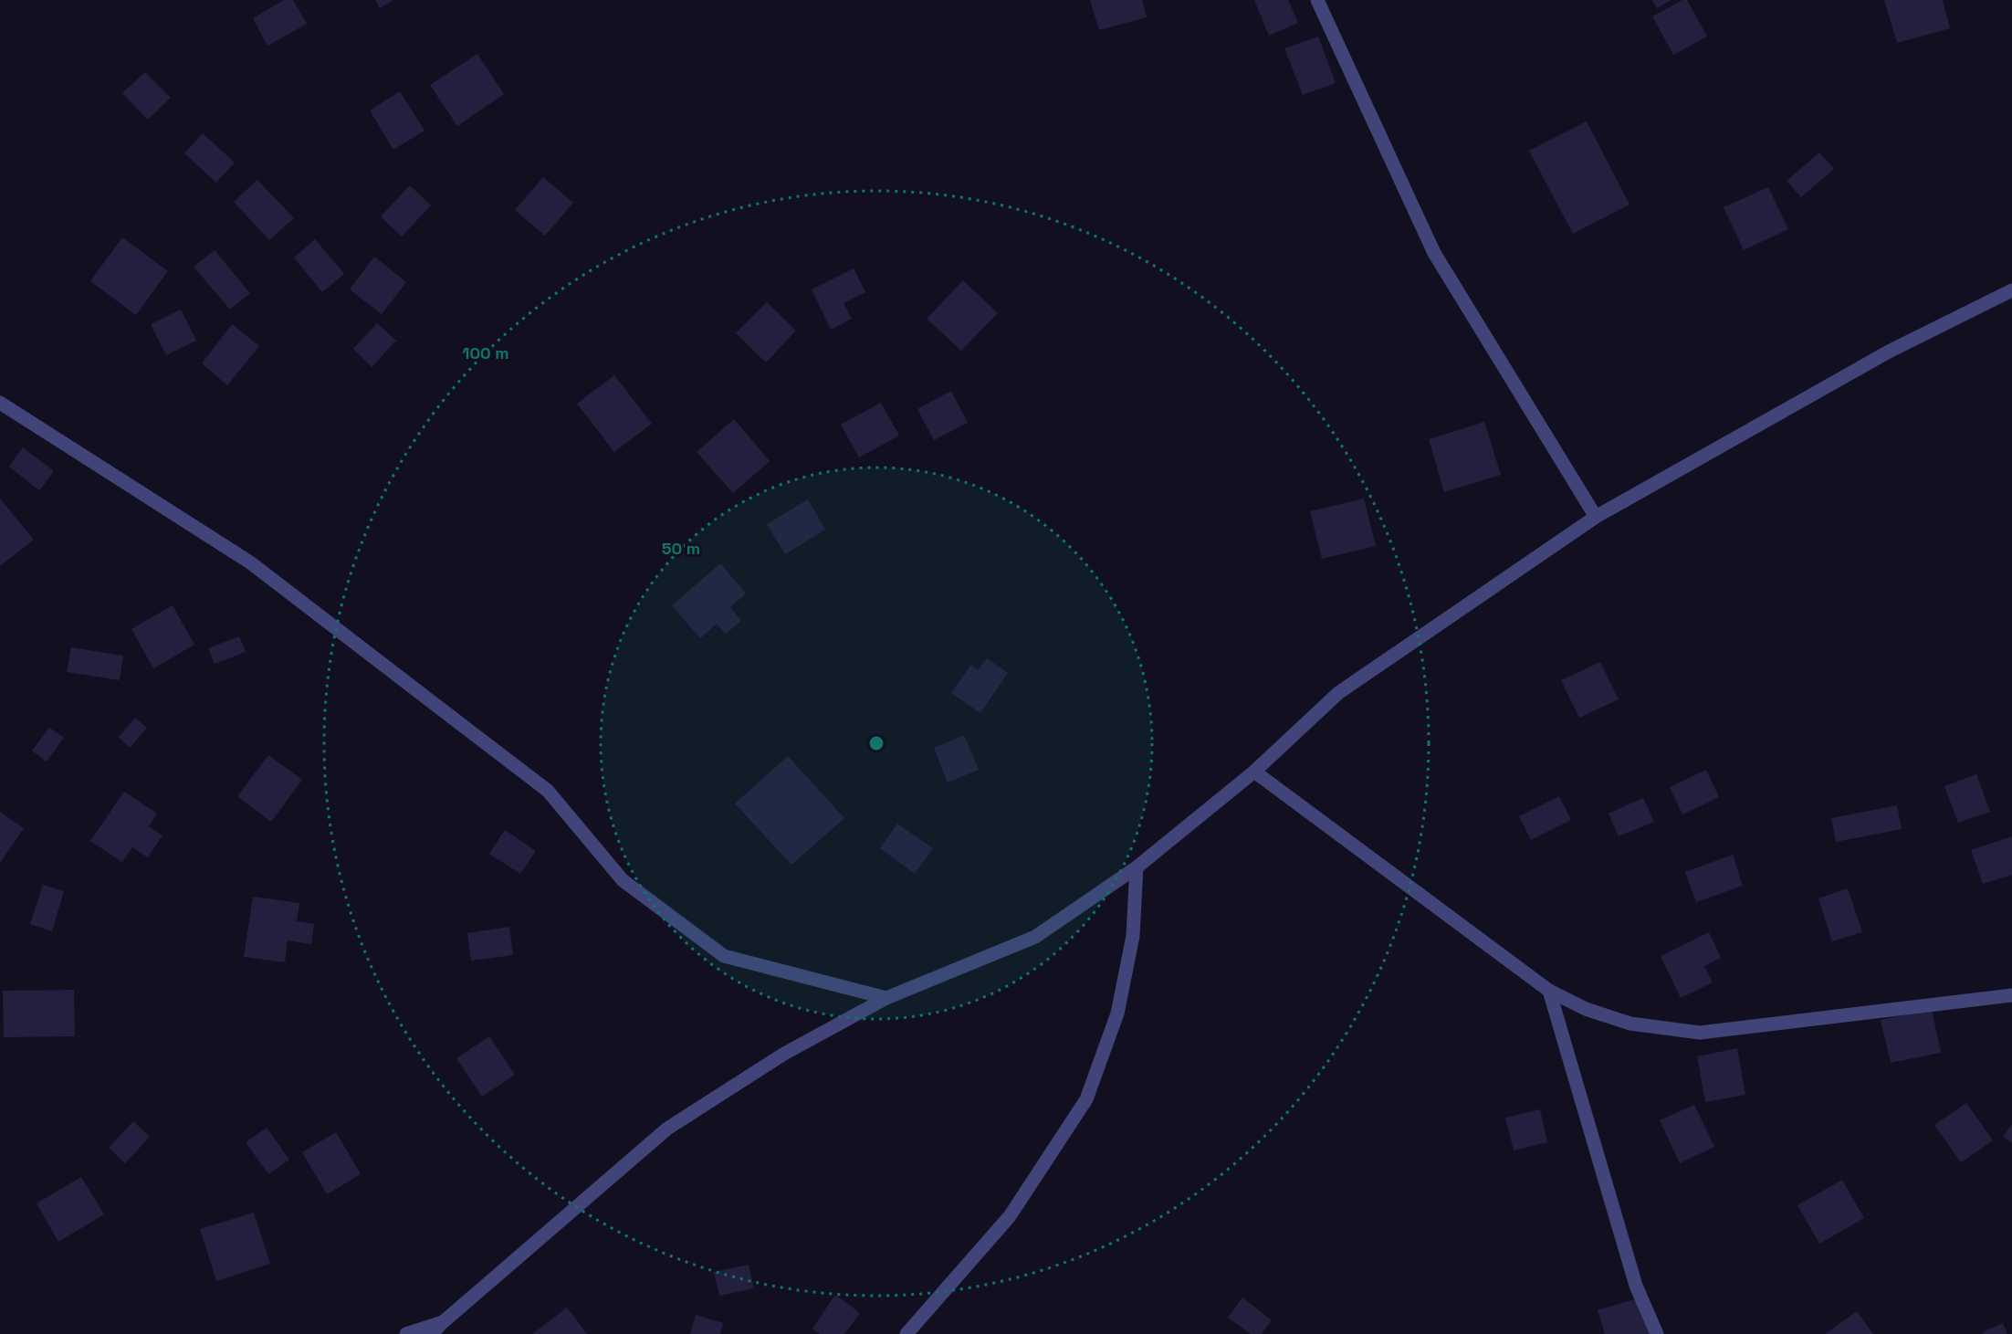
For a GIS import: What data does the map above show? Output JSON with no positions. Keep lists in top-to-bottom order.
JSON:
{
  "rings": ["100 m", "50 m"]
}
